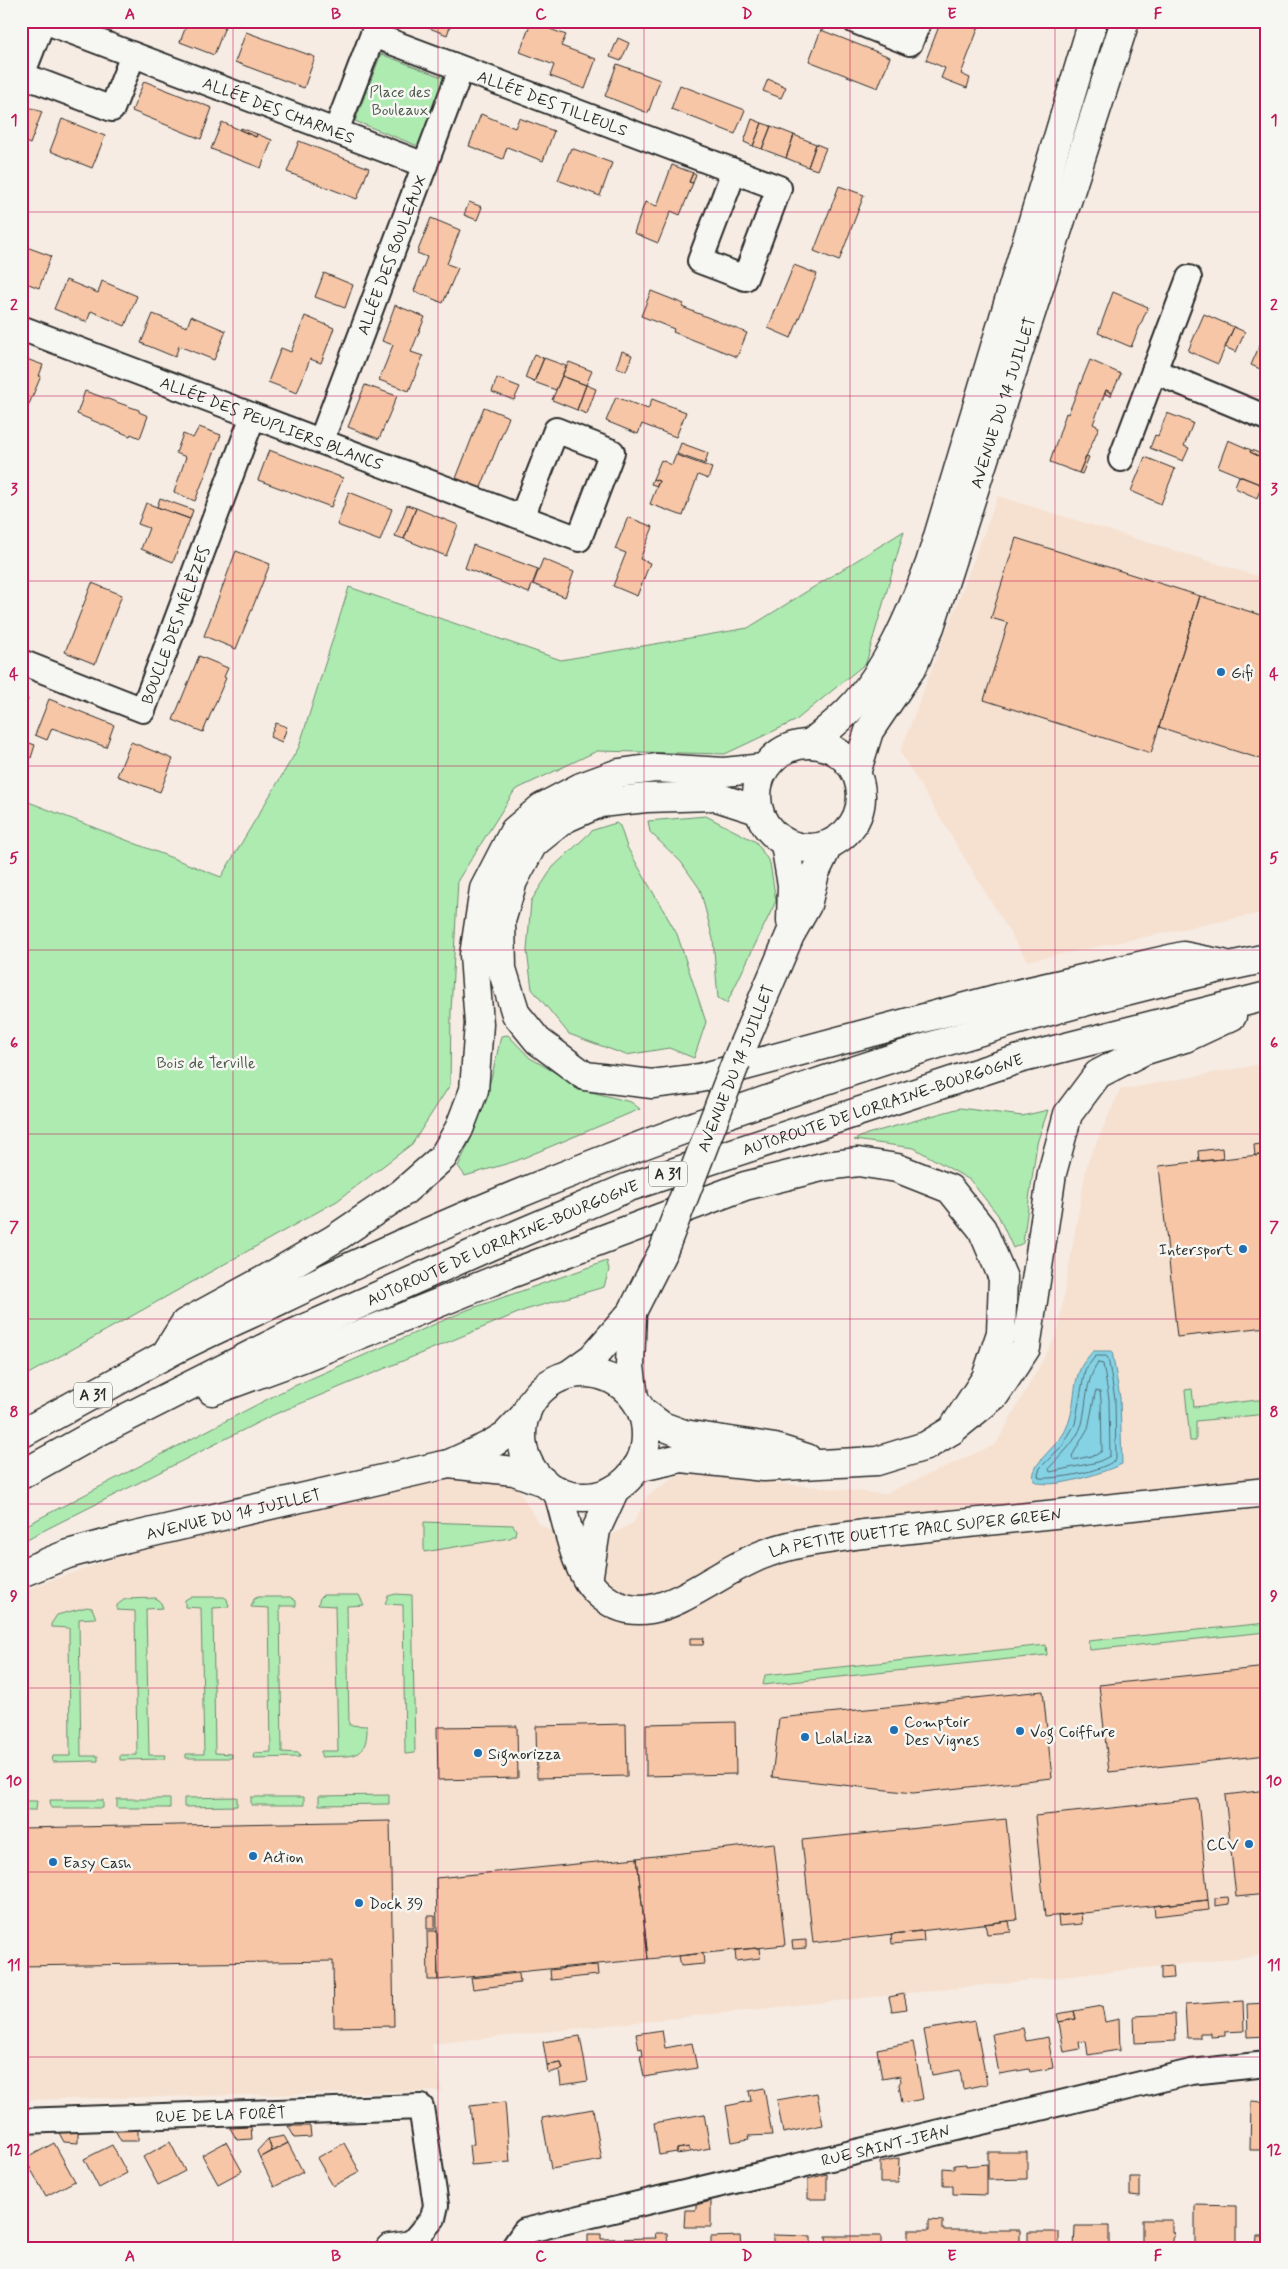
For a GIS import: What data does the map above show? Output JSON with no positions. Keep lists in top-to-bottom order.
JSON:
{
  "streets": {
    "main road": [
      "AVENUE DU 14 JUILLET",
      "AUTOROUTE DE LORRAINE-BOURGOGNE",
      "A 31",
      "LA PETITE OUETTE PARC SUPER GREEN"
    ],
    "street": [
      "ALLÉE DES TILLEULS",
      "ALLÉE DES CHARMES",
      "ALLÉE DES BOULEAUX",
      "ALLÉE DES PEUPLIERS BLANCS",
      "BOUCLE DES MÉLÈZES",
      "RUE DE LA FORÊT",
      "RUE SAINT-JEAN"
    ]
  },
  "crossings": [
    ["ALLÉE DES TILLEULS", "ALLÉE DES BOULEAUX"],
    ["ALLÉE DES CHARMES", "ALLÉE DES BOULEAUX"],
    ["ALLÉE DES BOULEAUX", "ALLÉE DES PEUPLIERS BLANCS"],
    ["AVENUE DU 14 JUILLET", "LA PETITE OUETTE PARC SUPER GREEN"],
    ["ALLÉE DES PEUPLIERS BLANCS", "BOUCLE DES MÉLÈZES"]
  ],
  "parks": ["Place des Bouleaux", "Bois de Terville"],
  "places": [
    "Gifi",
    "Intersport",
    "Comptoir Des Vignes",
    "Vog Coiffure",
    "LolaLiza",
    "Signorizza",
    "CCV",
    "Action",
    "Easy Cash",
    "Dock 39"
  ],
  "grid": {
    "columns": [
      "A",
      "B",
      "C",
      "D",
      "E",
      "F"
    ],
    "rows": [
      "1",
      "2",
      "3",
      "4",
      "5",
      "6",
      "7",
      "8",
      "9",
      "10",
      "11",
      "12"
    ]
  }
}
